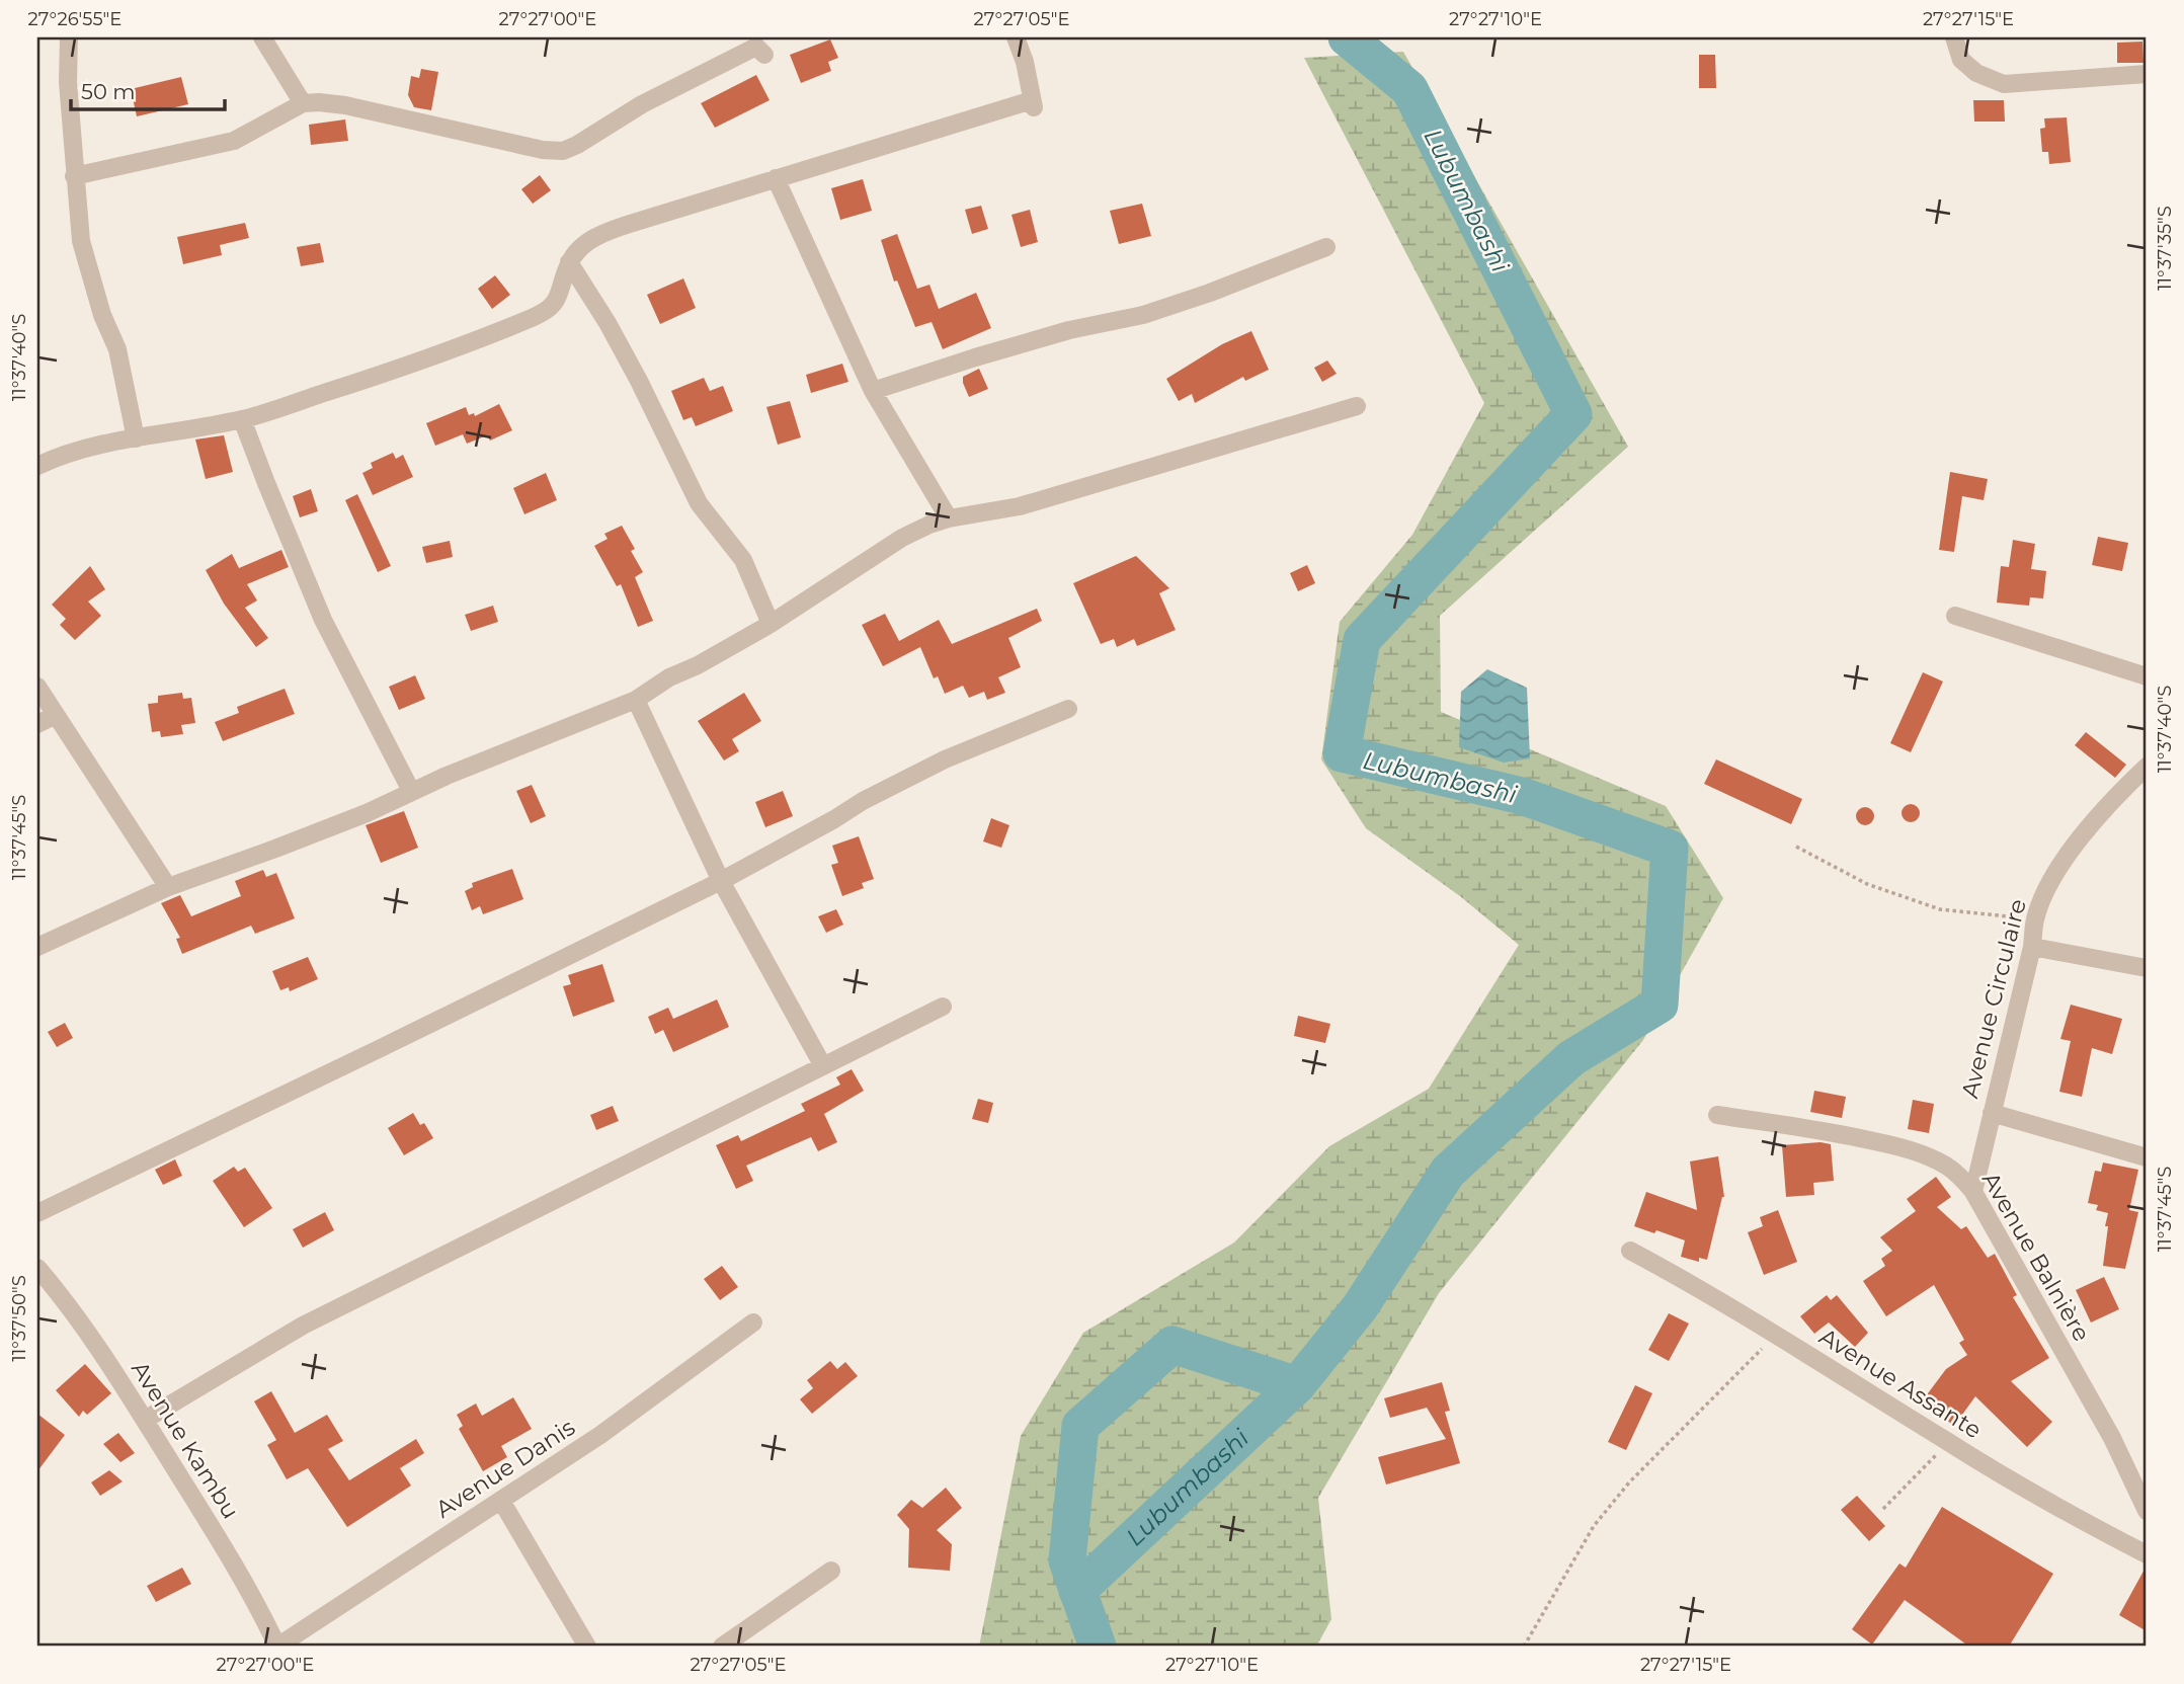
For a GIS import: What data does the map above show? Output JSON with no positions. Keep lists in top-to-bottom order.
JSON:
{
  "streets": {
    "street": [
      "Avenue Circulaire",
      "Avenue Balnière",
      "Avenue Assante",
      "Avenue Kambu",
      "Avenue Danis"
    ]
  },
  "crossings": [
    ["Avenue Circulaire", "Avenue Balnière"],
    ["Avenue Kambu", "Avenue Danis"]
  ],
  "water": ["Lubumbashi"],
  "scale_bar": "50 m",
  "coordinates": [
    "27°26'55\"E",
    "27°27'00\"E",
    "27°27'05\"E",
    "27°27'10\"E",
    "27°27'15\"E",
    "11°37'35\"S",
    "11°37'40\"S",
    "11°37'45\"S",
    "11°37'50\"S"
  ]
}
